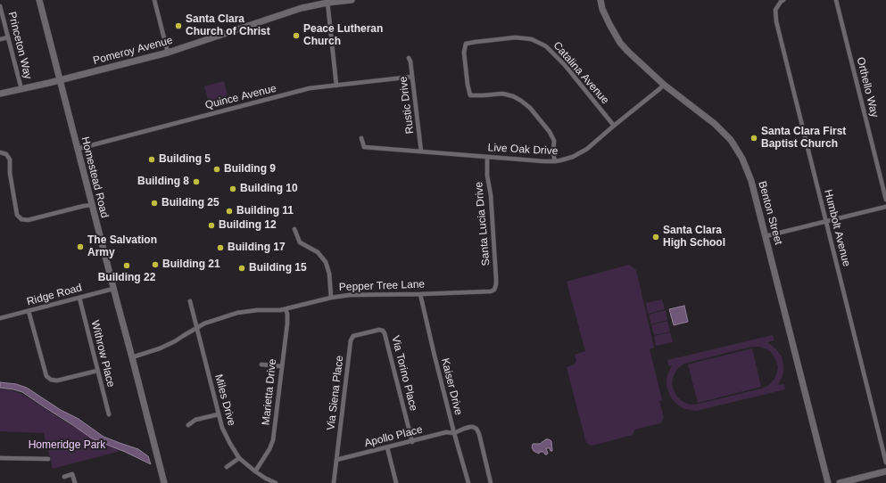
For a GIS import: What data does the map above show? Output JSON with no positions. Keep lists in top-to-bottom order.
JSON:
{
  "streets": {
    "main road": ["Pomeroy Avenue", "Homestead Road", "Benton Street"],
    "street": [
      "Princeton Way",
      "Catalina Avenue",
      "Orthello Way",
      "Quince Avenue",
      "Rustic Drive",
      "Live Oak Drive",
      "Santa Lucia Drive",
      "Humbolt Avenue",
      "Pepper Tree Lane",
      "Ridge Road",
      "Withrow Place",
      "Via Torino Place",
      "Kaiser Drive",
      "Marietta Drive",
      "Via Siena Place",
      "Miles Drive",
      "Apollo Place"
    ]
  },
  "crossings": [
    ["Princeton Way", "Pomeroy Avenue"],
    ["Pomeroy Avenue", "Homestead Road"],
    ["Catalina Avenue", "Live Oak Drive"],
    ["Quince Avenue", "Rustic Drive"],
    ["Quince Avenue", "Homestead Road"],
    ["Rustic Drive", "Live Oak Drive"],
    ["Live Oak Drive", "Benton Street"],
    ["Live Oak Drive", "Santa Lucia Drive"],
    ["Homestead Road", "Pepper Tree Lane"],
    ["Homestead Road", "Ridge Road"],
    ["Santa Lucia Drive", "Pepper Tree Lane"],
    ["Pepper Tree Lane", "Kaiser Drive"],
    ["Pepper Tree Lane", "Marietta Drive"],
    ["Pepper Tree Lane", "Miles Drive"],
    ["Ridge Road", "Withrow Place"],
    ["Via Torino Place", "Via Siena Place"],
    ["Via Torino Place", "Apollo Place"],
    ["Kaiser Drive", "Apollo Place"],
    ["Marietta Drive", "Miles Drive"],
    ["Via Siena Place", "Apollo Place"]
  ],
  "parks": ["Homeridge Park"],
  "places": [
    "Santa Clara Church of Christ",
    "Peace Lutheran Church",
    "Santa Clara First Baptist Church",
    "Building 5",
    "Building 9",
    "Building 8",
    "Building 10",
    "Building 25",
    "Building 11",
    "Building 12",
    "Santa Clara High School",
    "The Salvation Army",
    "Building 17",
    "Building 21",
    "Building 22",
    "Building 15"
  ]
}
